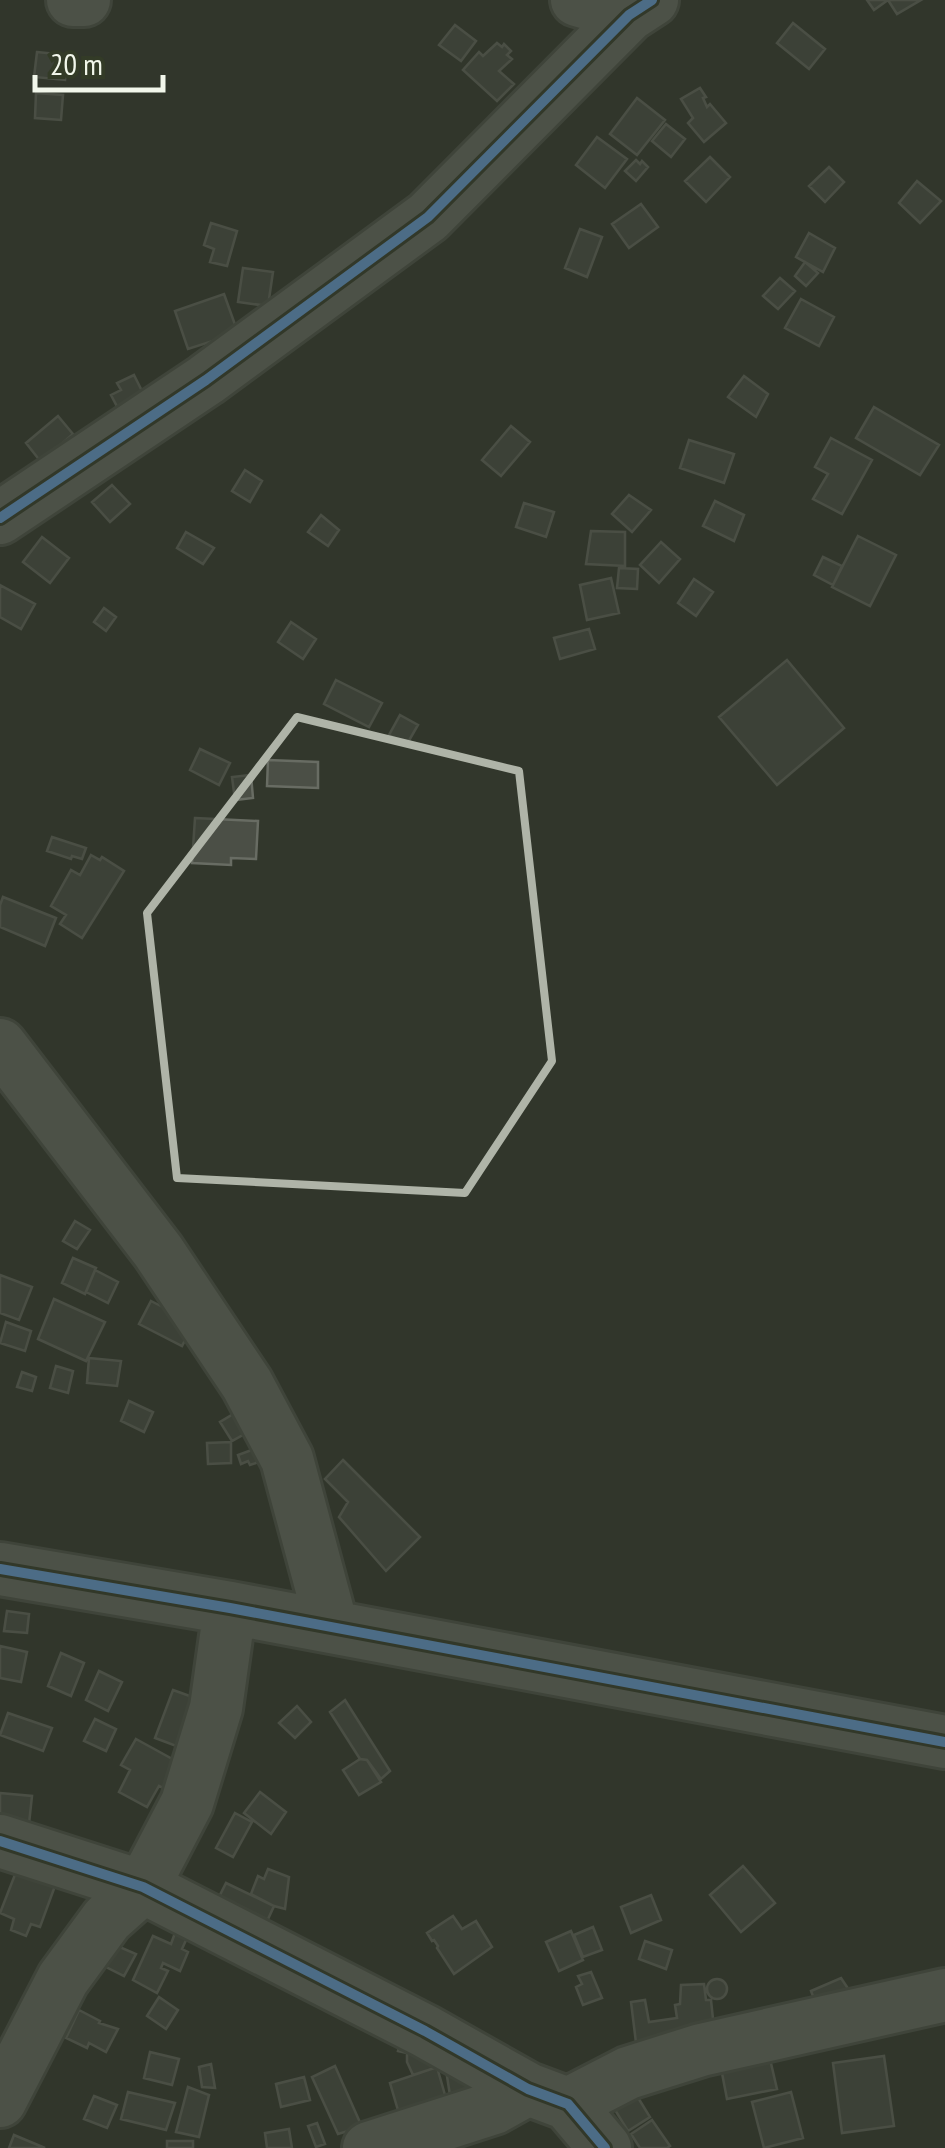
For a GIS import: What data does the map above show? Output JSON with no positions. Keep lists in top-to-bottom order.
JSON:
{
  "scale_bar": "20 m"
}
